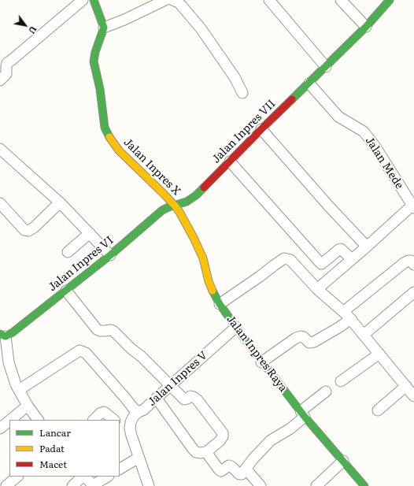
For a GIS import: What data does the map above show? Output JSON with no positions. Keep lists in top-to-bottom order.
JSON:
{
  "streets": {
    "street": [
      "Jalan Inpres VII",
      "Jalan Mede",
      "Jalan Inpres X",
      "Jalan Inpres VI",
      "Jalan Inpres Raya",
      "Jalan Inpres V"
    ]
  },
  "crossings": [
    ["Jalan Inpres VII", "Jalan Mede"],
    ["Jalan Inpres VII", "Jalan Inpres X"],
    ["Jalan Inpres VII", "Jalan Inpres VI"],
    ["Jalan Inpres VII", "Jalan Inpres Raya"],
    ["Jalan Inpres X", "Jalan Inpres VI"],
    ["Jalan Inpres X", "Jalan Inpres Raya"],
    ["Jalan Inpres VI", "Jalan Inpres Raya"],
    ["Jalan Inpres Raya", "Jalan Inpres V"]
  ],
  "legend": ["Lancar", "Padat", "Macet"],
  "north": "bottom right"
}
